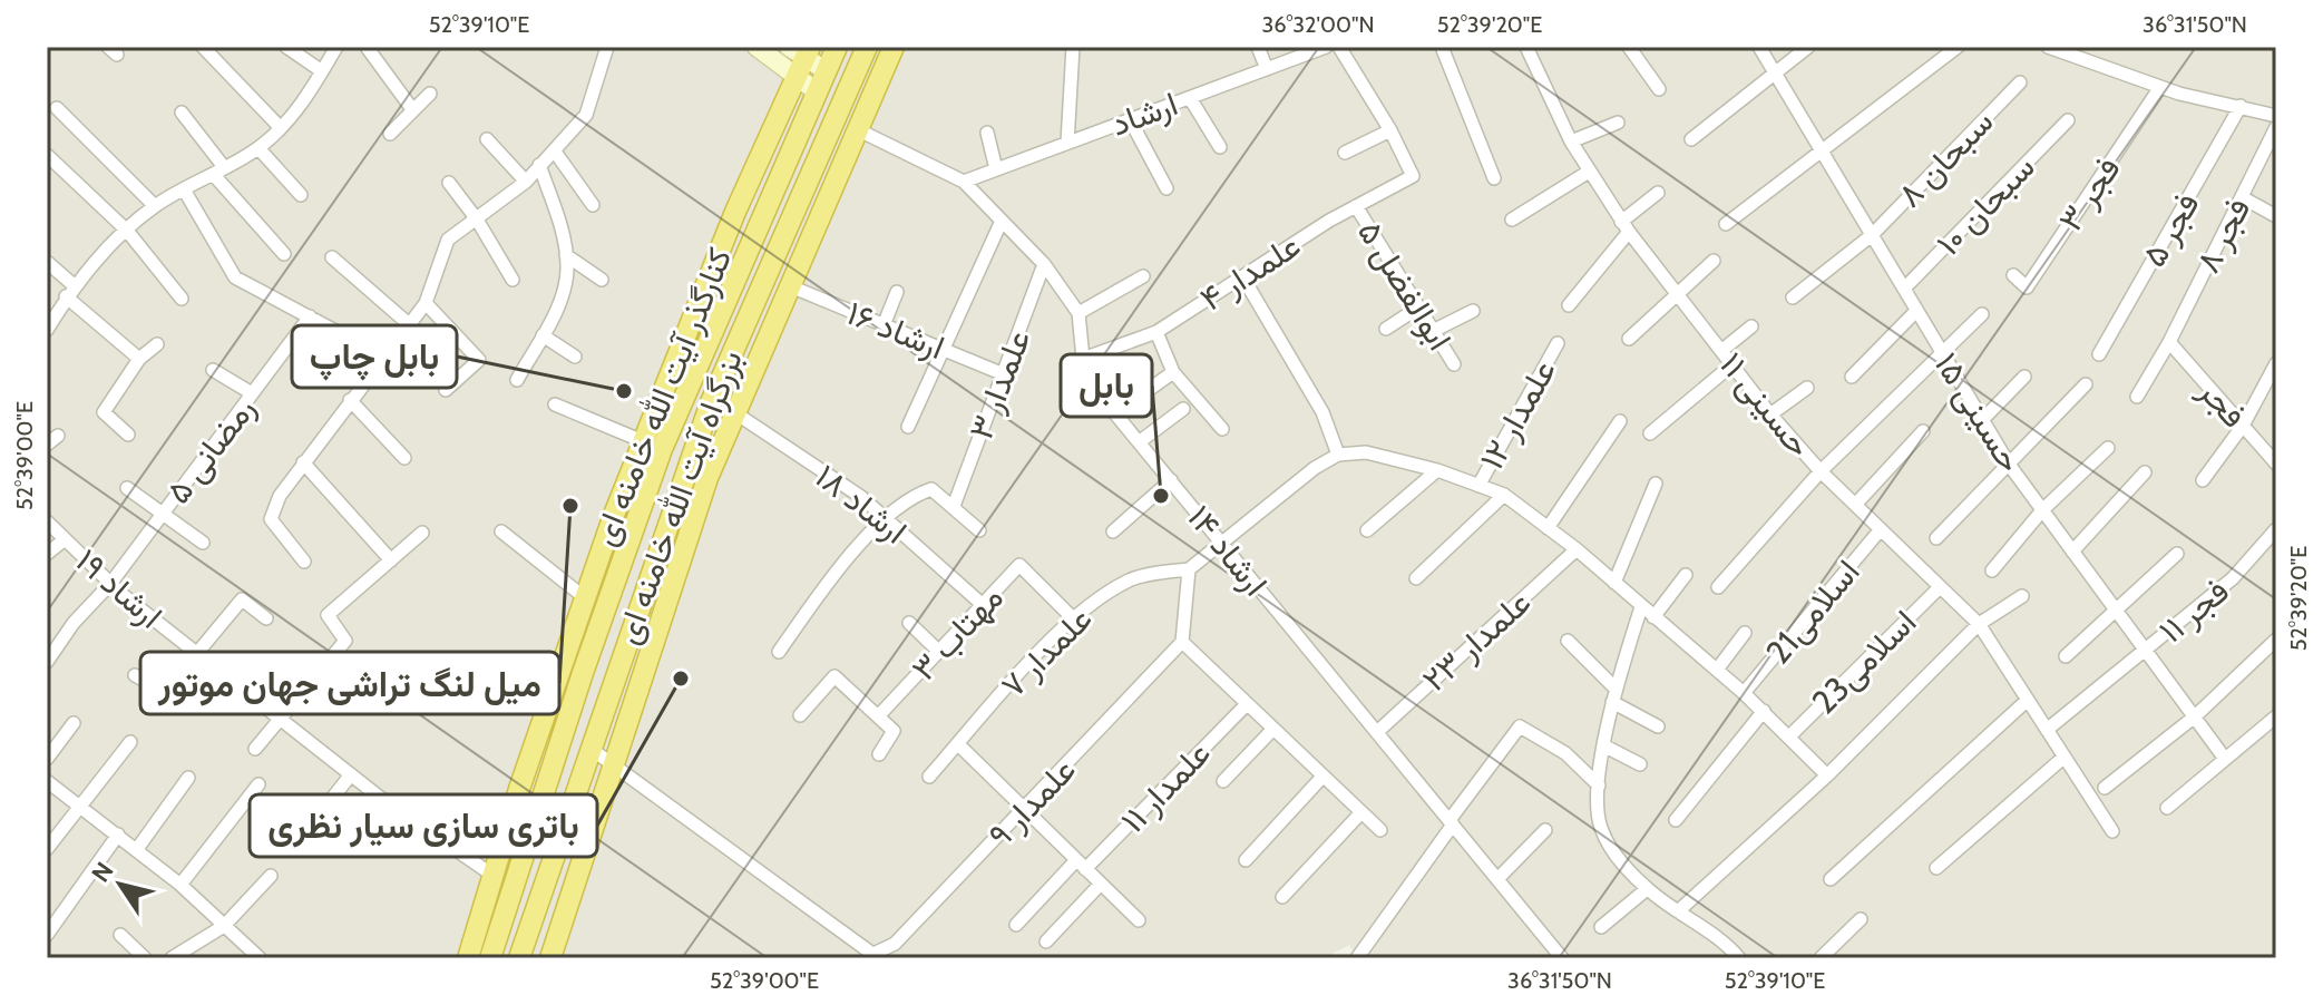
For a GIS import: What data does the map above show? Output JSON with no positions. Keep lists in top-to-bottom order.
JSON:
{
  "streets": {
    "highway": ["کنارگذر آیت الله خامنه ای", "بزرگراه آیت الله خامنه ای"],
    "street": [
      "ارشاد",
      "سبحان ۸",
      "فجر ۳",
      "سبحان ۱۰",
      "فجر ۵",
      "فجر ۸",
      "علمدار ۴",
      "ابوالفضل ۵",
      "ارشاد ۱۶",
      "علمدار ۳",
      "فجر",
      "حسینی ۱۱",
      "حسینی ۱۵",
      "علمدار ۱۲",
      "رمضانی ۵",
      "ارشاد ۱۸",
      "ارشاد ۱۴",
      "ارشاد ۱۹",
      "فجر ۱۱",
      "اسلامی21",
      "مهتاب ۳",
      "علمدار ۲۳",
      "علمدار ۷",
      "اسلامی23",
      "علمدار ۱۱",
      "علمدار ۹"
    ]
  },
  "crossings": [
    ["ارشاد", "ارشاد ۱۴"],
    ["سبحان ۸", "حسینی ۱۵"],
    ["سبحان ۱۰", "حسینی ۱۵"],
    ["فجر ۸", "فجر"],
    ["علمدار ۴", "ابوالفضل ۵"],
    ["علمدار ۴", "ارشاد ۱۴"],
    ["ارشاد ۱۶", "علمدار ۳"],
    ["علمدار ۳", "ارشاد ۱۴"],
    ["کنارگذر آیت الله خامنه ای", "ارشاد ۱۹"],
    ["حسینی ۱۱", "فجر ۱۱"],
    ["حسینی ۱۱", "اسلامی21"],
    ["حسینی ۱۱", "اسلامی23"],
    ["حسینی ۱۵", "فجر ۱۱"],
    ["رمضانی ۵", "ارشاد ۱۹"],
    ["ارشاد ۱۸", "مهتاب ۳"],
    ["ارشاد ۱۴", "علمدار ۲۳"],
    ["مهتاب ۳", "علمدار ۷"]
  ],
  "places": [
    "بابل چاپ",
    "بابل",
    "میل لنگ تراشی جهان موتور",
    "باتری سازی سیار نظری"
  ],
  "north": "top left",
  "coordinates": [
    "52°39'10\"E",
    "36°32'00\"N",
    "52°39'20\"E",
    "36°31'50\"N",
    "52°39'00\"E"
  ]
}
